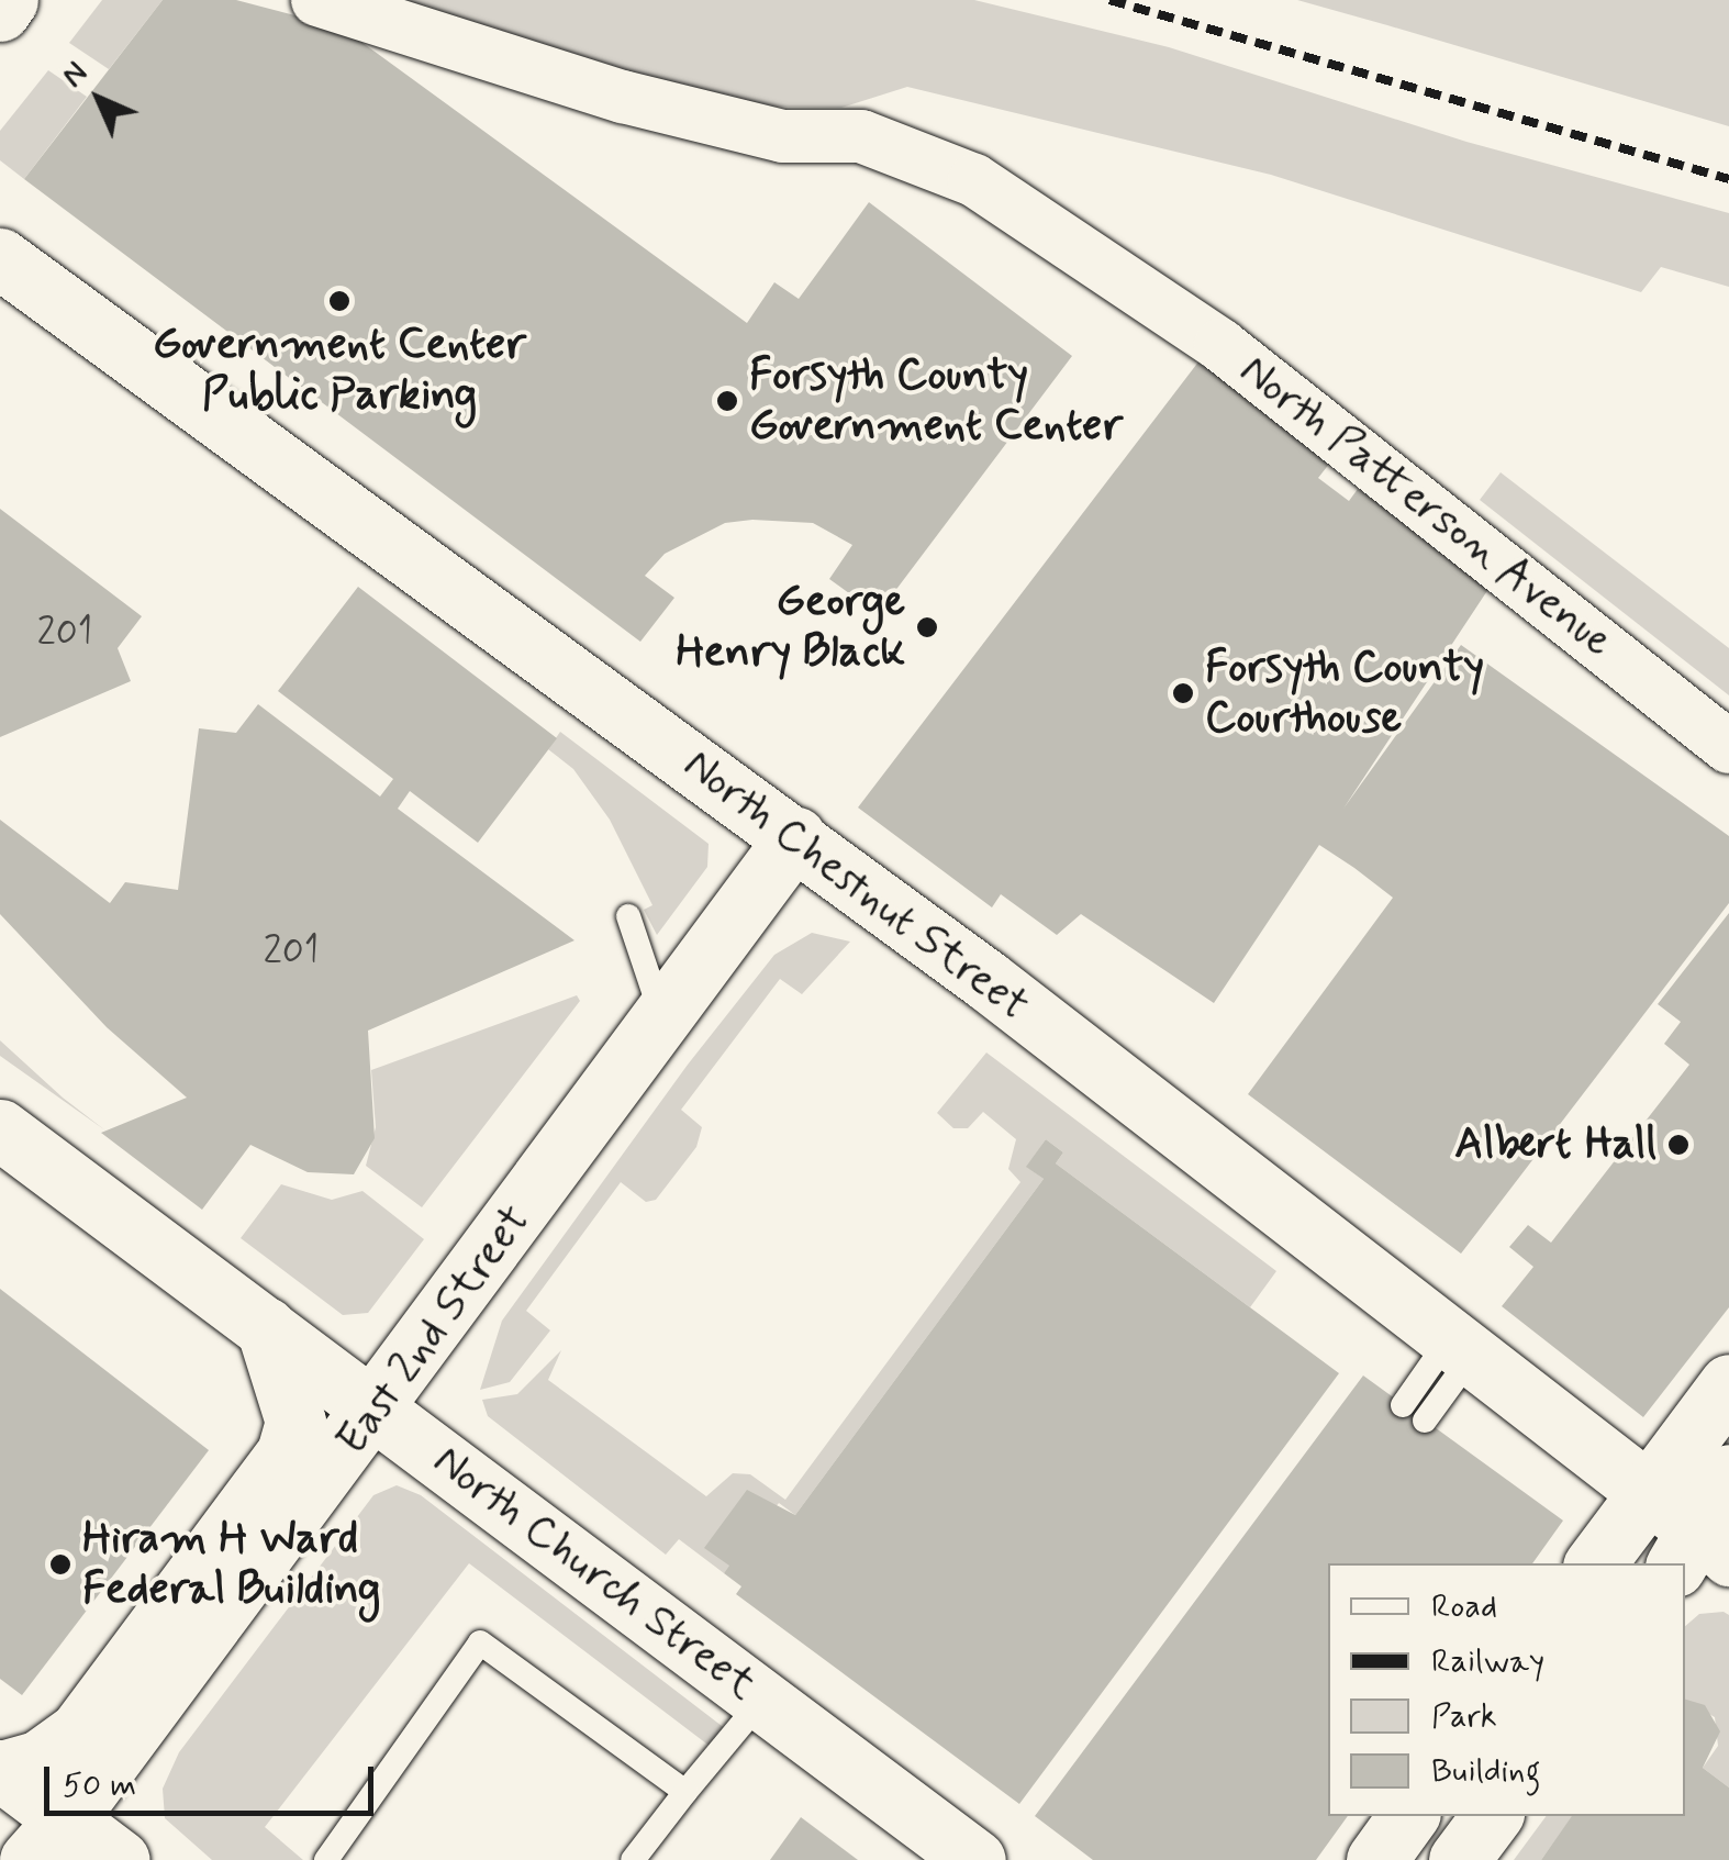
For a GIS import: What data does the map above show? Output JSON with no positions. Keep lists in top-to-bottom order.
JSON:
{
  "streets": {
    "street": [
      "North Patterson Avenue",
      "North Chestnut Street",
      "East 2nd Street",
      "North Church Street"
    ]
  },
  "crossings": [
    ["North Chestnut Street", "East 2nd Street"],
    ["East 2nd Street", "North Church Street"]
  ],
  "places": [
    "Government Center Public Parking",
    "Forsyth County Government Center",
    "George Henry Black",
    "Forsyth County Courthouse",
    "Albert Hall",
    "Hiram H Ward Federal Building"
  ],
  "house_numbers": ["201", "201"],
  "legend": [
    "Road",
    "Railway",
    "Park",
    "Building"
  ],
  "scale_bar": "50 m",
  "north": "top left"
}
